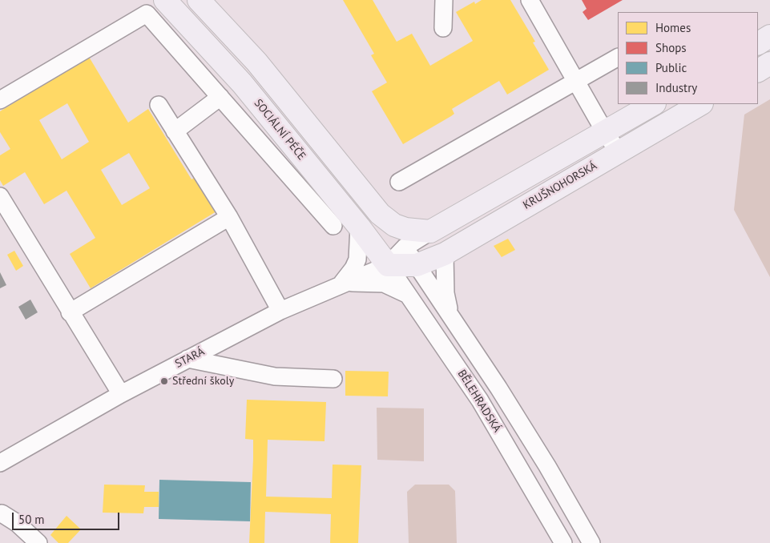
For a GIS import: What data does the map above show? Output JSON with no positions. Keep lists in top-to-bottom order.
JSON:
{
  "streets": {
    "main road": ["SOCIÁLNÍ PÉČE", "KRUŠNOHORSKÁ"],
    "street": ["STARÁ", "BĚLEHRADSKÁ"]
  },
  "crossings": [
    ["SOCIÁLNÍ PÉČE", "STARÁ"],
    ["SOCIÁLNÍ PÉČE", "BĚLEHRADSKÁ"],
    ["KRUŠNOHORSKÁ", "BĚLEHRADSKÁ"],
    ["STARÁ", "BĚLEHRADSKÁ"]
  ],
  "places": ["Střední školy"],
  "legend": [
    "Homes",
    "Shops",
    "Public",
    "Industry"
  ],
  "scale_bar": "50 m"
}
